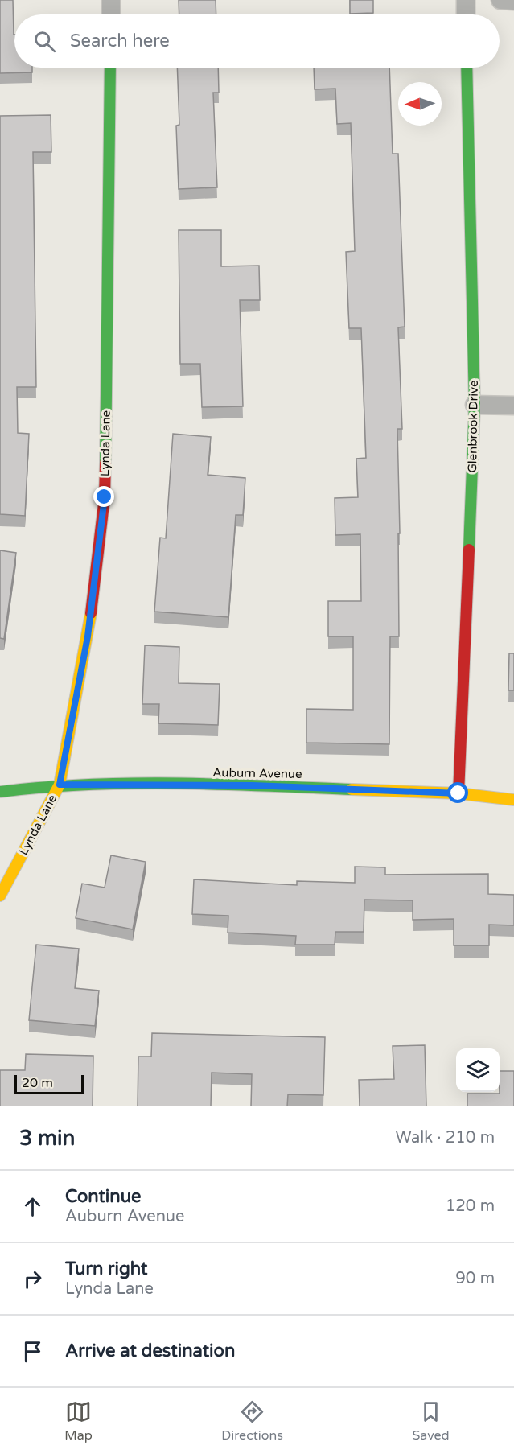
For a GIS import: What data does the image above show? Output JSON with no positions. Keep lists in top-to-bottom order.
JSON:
{
  "streets": {
    "street": ["Glenbrook Drive", "Lynda Lane", "Auburn Avenue"]
  },
  "crossings": [
    ["Glenbrook Drive", "Auburn Avenue"],
    ["Lynda Lane", "Auburn Avenue"]
  ],
  "scale_bar": "20 m",
  "north": "left",
  "page": {
    "search": "Search here",
    "scale": "20 m",
    "heading": ["3 min", "Walk · 210 m"],
    "list": [
      ["Continue", "Auburn Avenue", "120 m"],
      ["Turn right", "Lynda Lane", "90 m"],
      "Arrive at destination"
    ],
    "nav": ["Map", "Directions", "Saved"]
  }
}
